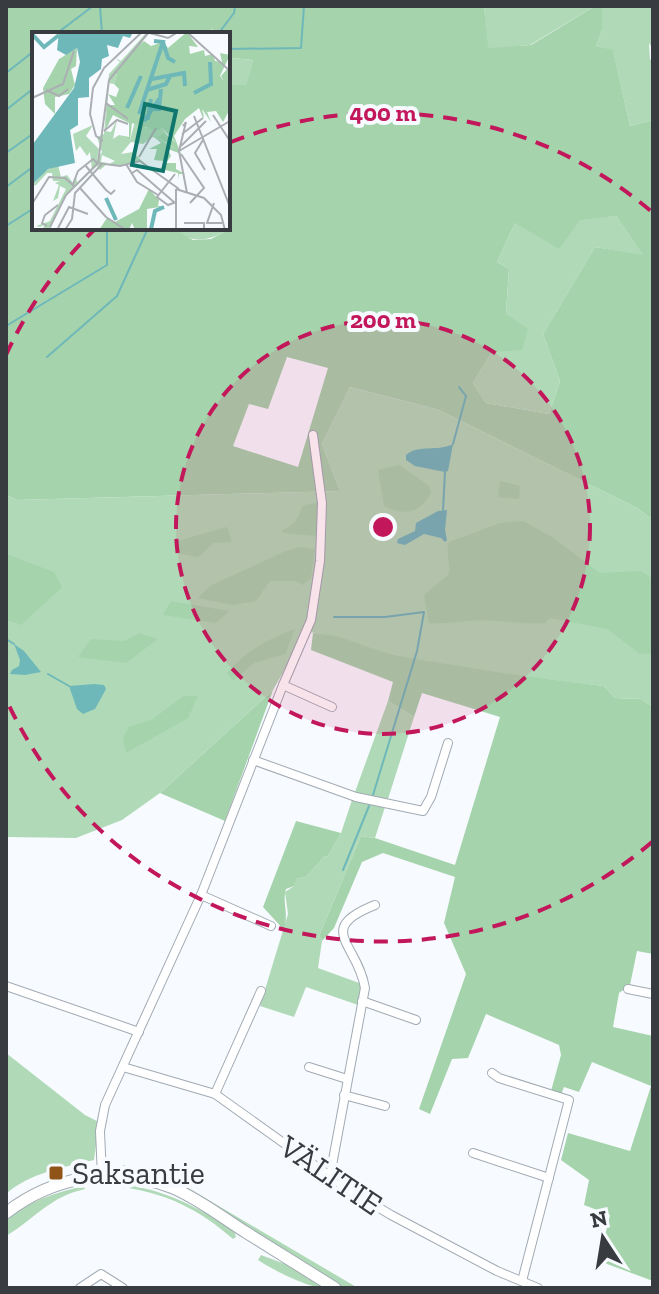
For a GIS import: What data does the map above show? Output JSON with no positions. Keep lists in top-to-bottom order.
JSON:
{
  "streets": {
    "street": ["VÄLITIE"]
  },
  "places": {
    "transit": ["Saksantie"]
  },
  "north": "top",
  "rings": ["400 m", "200 m"]
}
